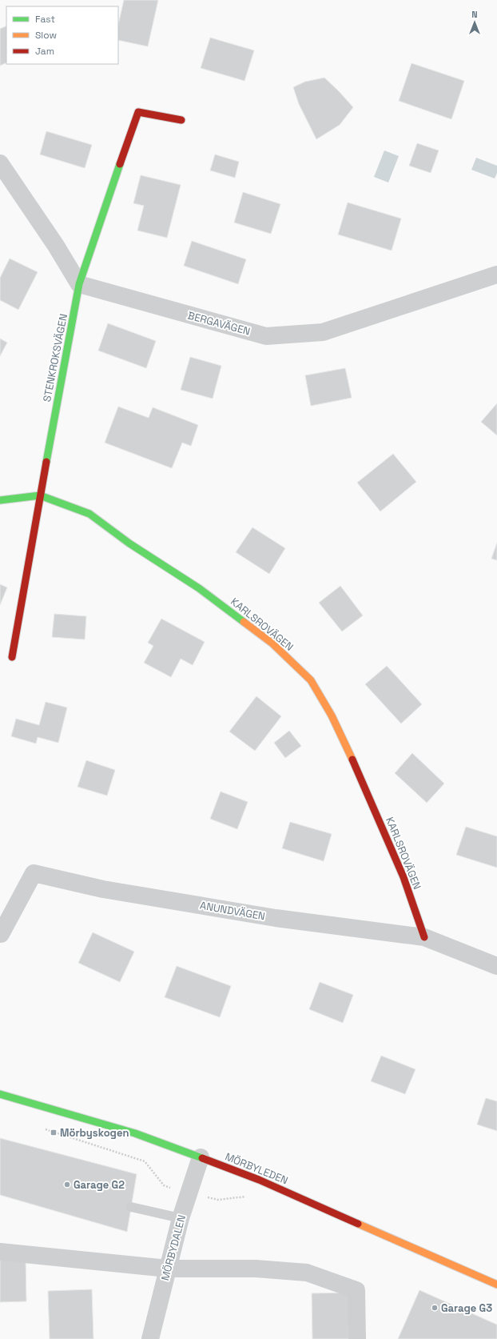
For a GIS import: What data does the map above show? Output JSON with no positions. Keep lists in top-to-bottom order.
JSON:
{
  "streets": {
    "street": [
      "BERGAVÄGEN",
      "STENKROKSVÄGEN",
      "KARLSROVÄGEN",
      "ANUNDVÄGEN",
      "MÖRBYLEDEN",
      "MÖRBYDALEN"
    ]
  },
  "crossings": [
    ["BERGAVÄGEN", "STENKROKSVÄGEN"],
    ["STENKROKSVÄGEN", "KARLSROVÄGEN"],
    ["KARLSROVÄGEN", "ANUNDVÄGEN"],
    ["MÖRBYLEDEN", "MÖRBYDALEN"]
  ],
  "places": {
    "transit": ["Mörbyskogen"],
    "other": ["Garage G2", "Garage G3"]
  },
  "legend": ["Fast", "Slow", "Jam"],
  "north": "top"
}
